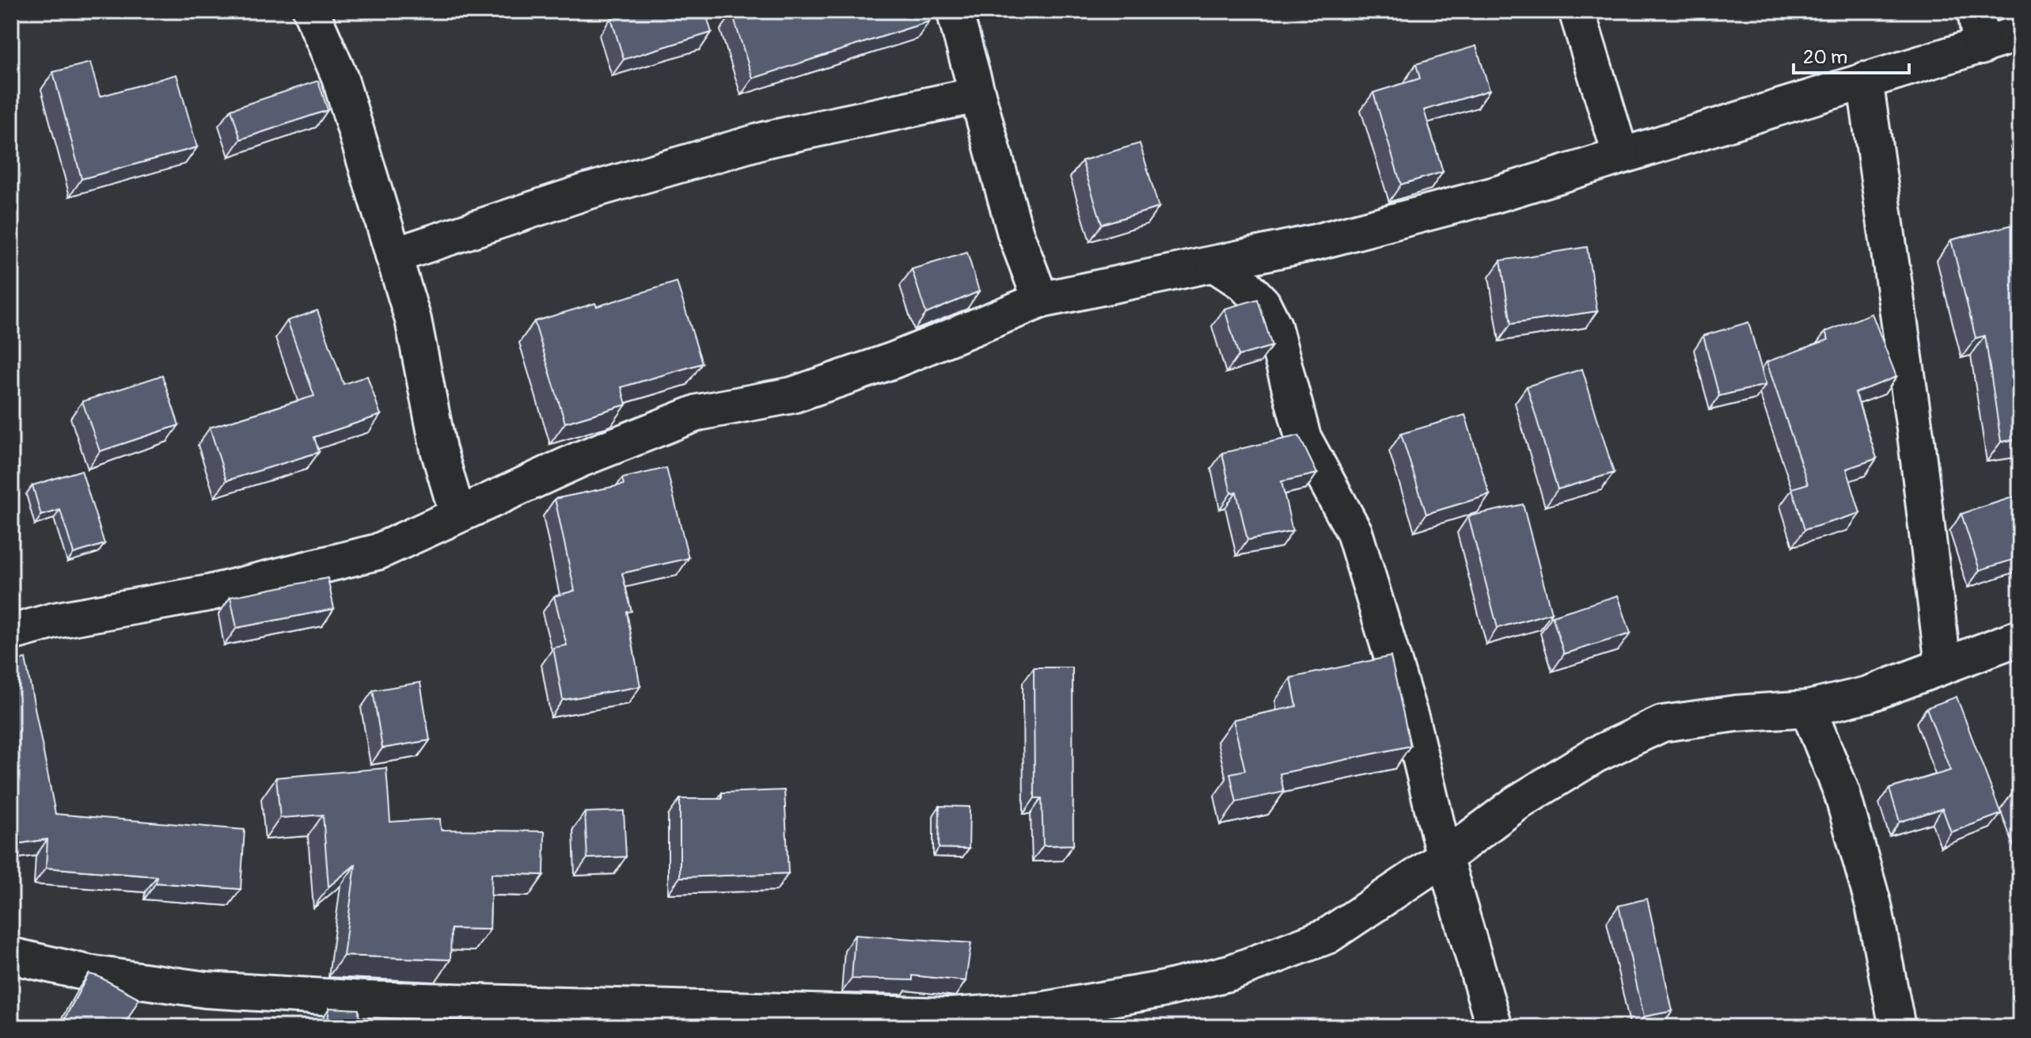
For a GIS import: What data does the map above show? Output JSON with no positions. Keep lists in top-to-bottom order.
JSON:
{
  "scale_bar": "20 m"
}
